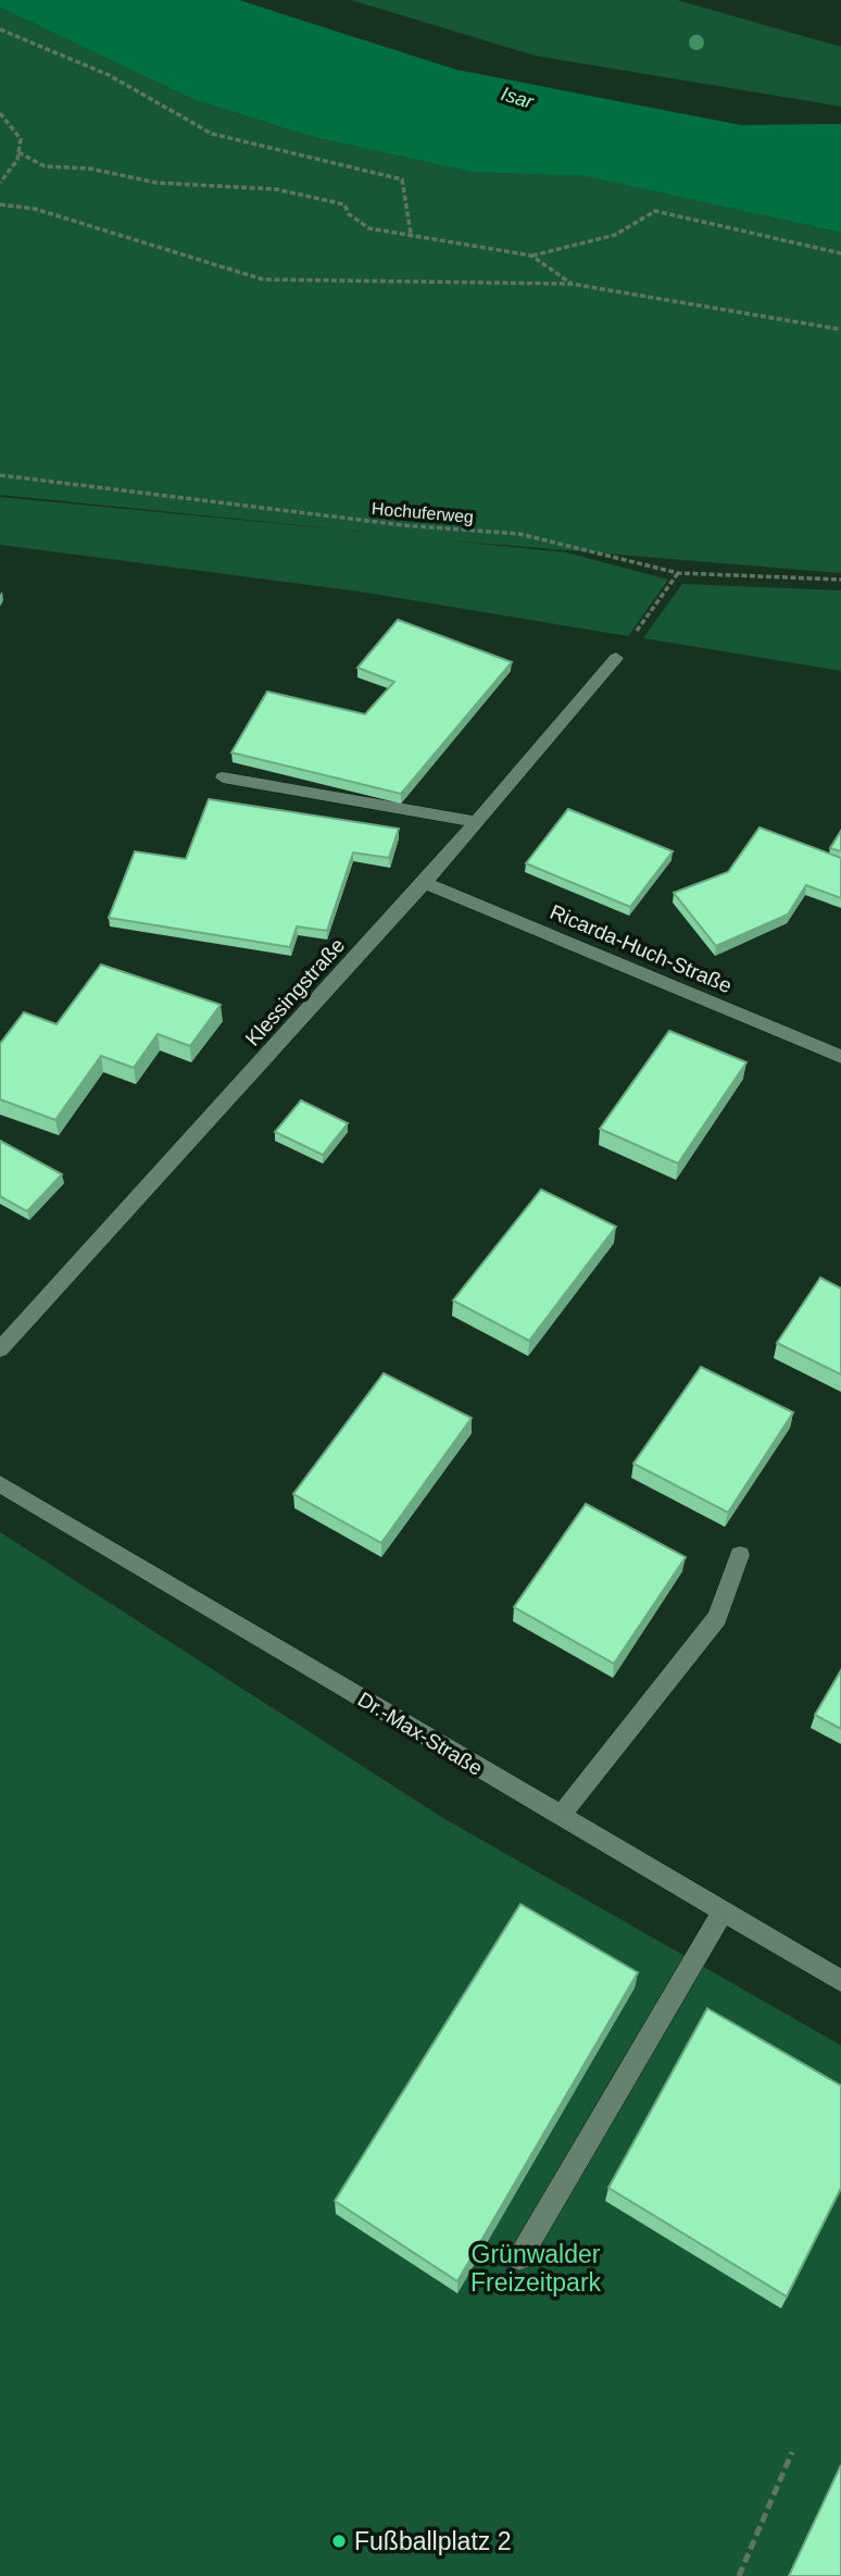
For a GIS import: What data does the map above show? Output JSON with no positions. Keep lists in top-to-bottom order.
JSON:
{
  "streets": {
    "street": ["Ricarda-Huch-Straße", "Klessingstraße", "Dr.-Max-Straße"],
    "path": ["Hochuferweg"]
  },
  "crossings": [
    ["Ricarda-Huch-Straße", "Klessingstraße"]
  ],
  "water": ["Isar"],
  "parks": ["Grünwalder Freizeitpark"],
  "places": ["Fußballplatz 2"]
}
